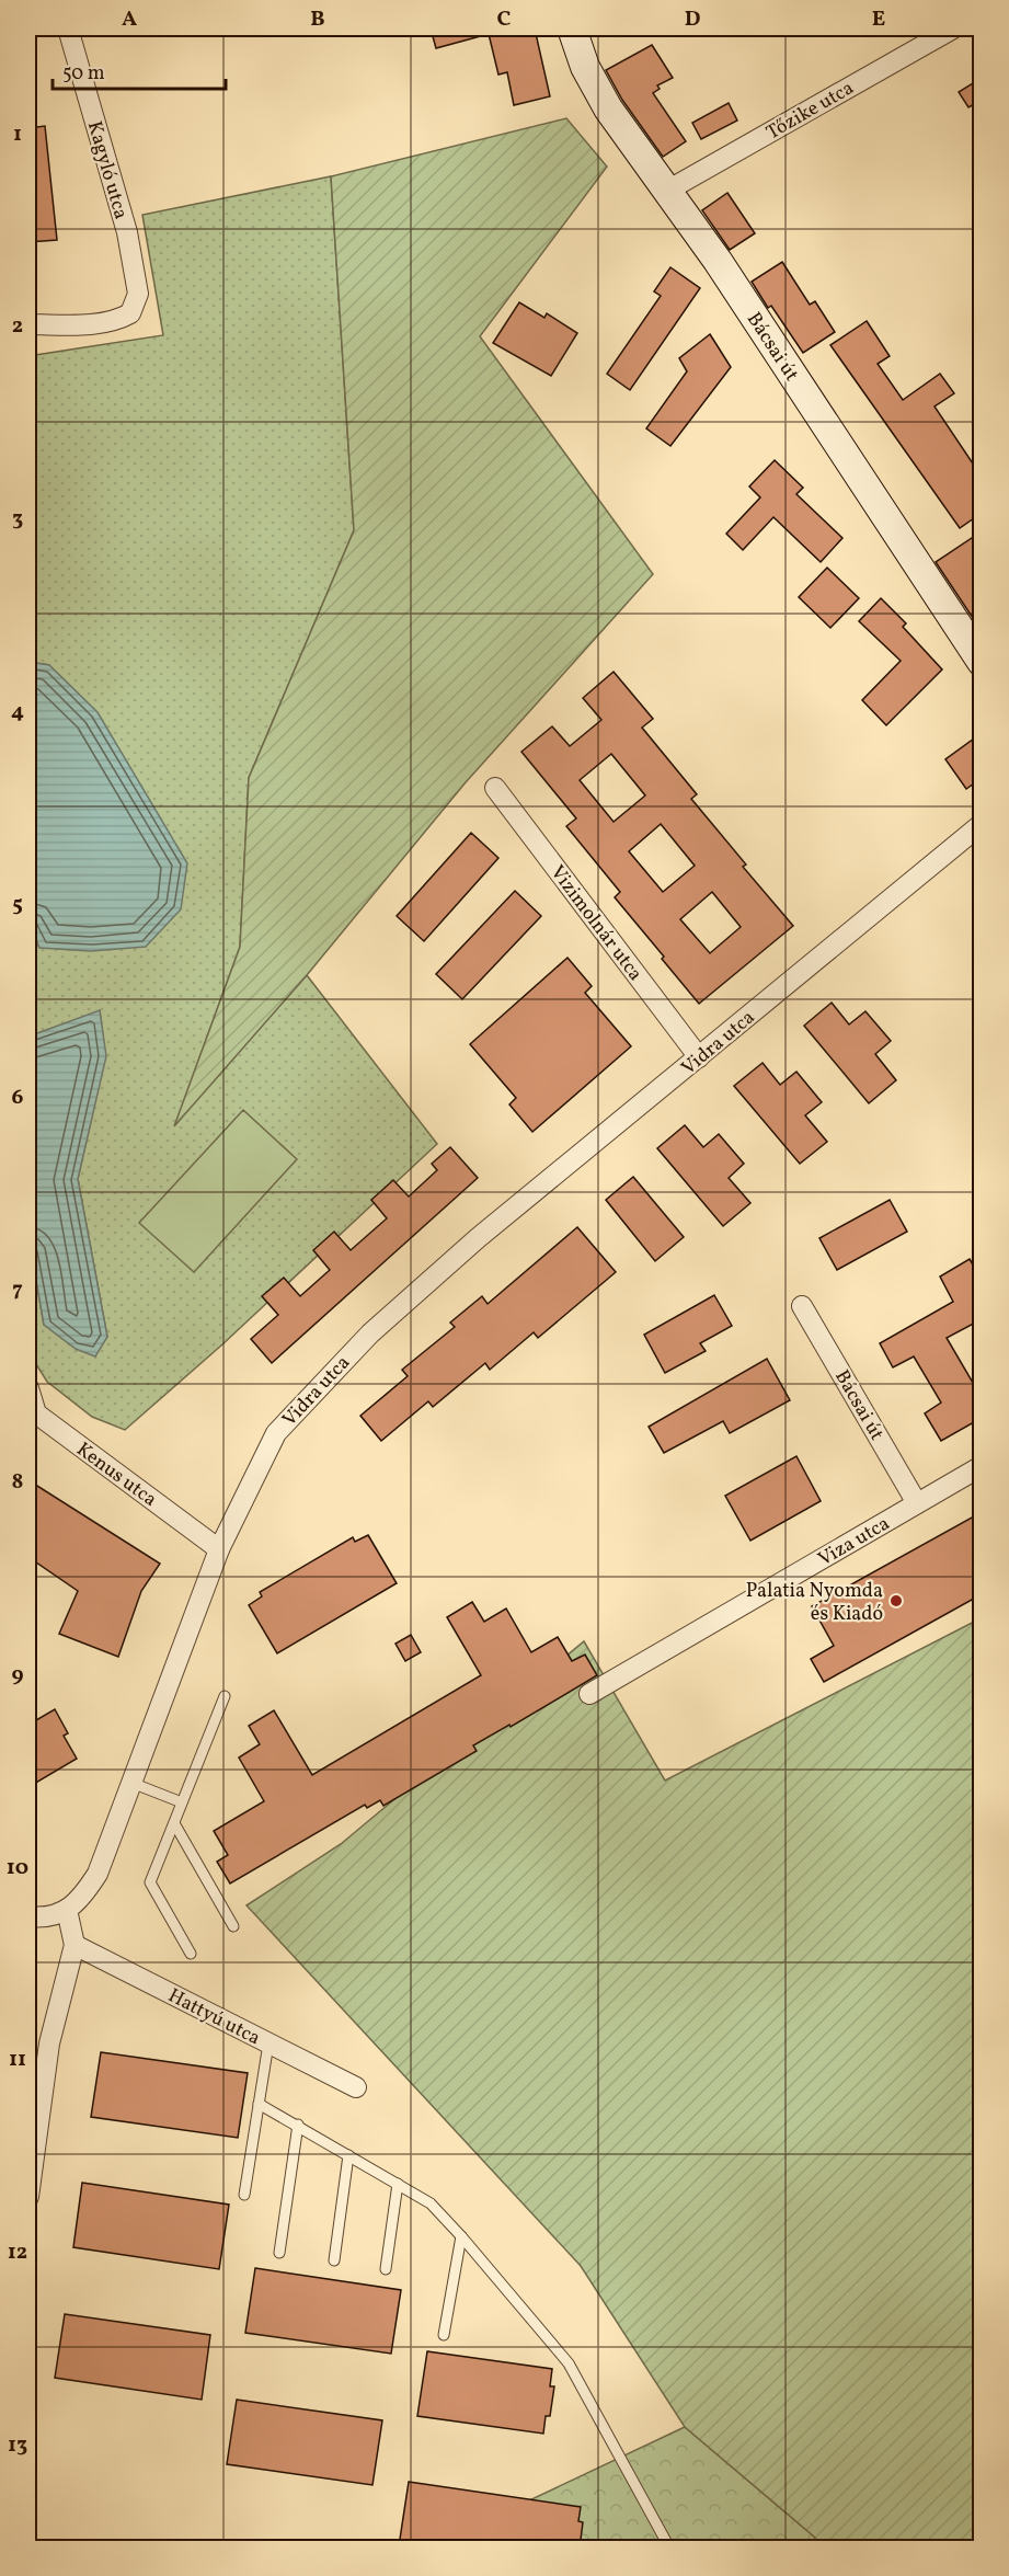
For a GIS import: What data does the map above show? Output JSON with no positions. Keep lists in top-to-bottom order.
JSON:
{
  "streets": {
    "main road": ["Bácsai út"],
    "street": [
      "Tőzike utca",
      "Kagyló utca",
      "Vizimolnár utca",
      "Vidra utca",
      "Kenus utca",
      "Viza utca",
      "Hattyú utca"
    ]
  },
  "crossings": [
    ["Tőzike utca", "Bácsai út"],
    ["Bácsai út", "Viza utca"],
    ["Vizimolnár utca", "Vidra utca"],
    ["Vidra utca", "Kenus utca"]
  ],
  "places": ["Palatia Nyomda és Kiadó"],
  "scale_bar": "50 m",
  "grid": {
    "columns": [
      "A",
      "B",
      "C",
      "D",
      "E"
    ],
    "rows": [
      "1",
      "2",
      "3",
      "4",
      "5",
      "6",
      "7",
      "8",
      "9",
      "10",
      "11",
      "12",
      "13"
    ]
  }
}
